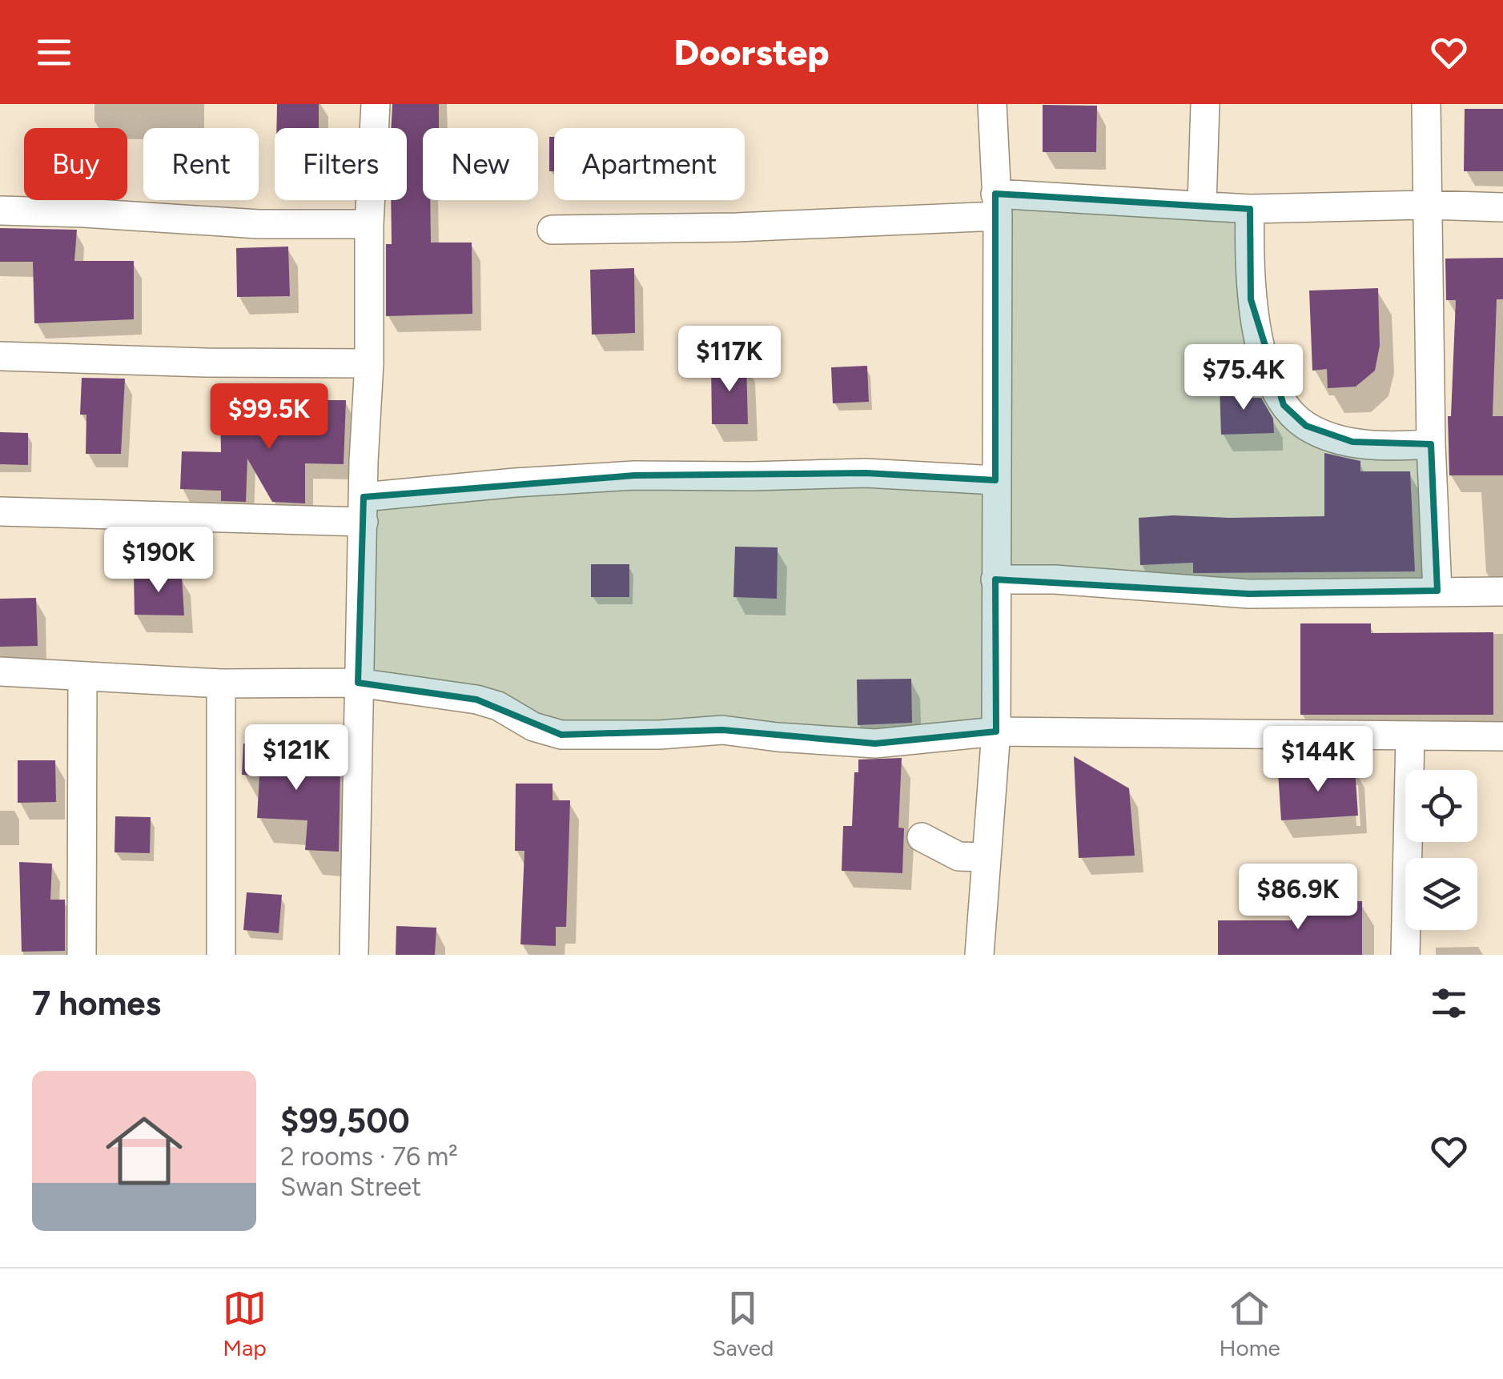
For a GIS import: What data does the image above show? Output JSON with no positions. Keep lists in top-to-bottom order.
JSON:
{
  "page": {
    "header": "Doorstep",
    "chip": [
      "Buy",
      "Rent",
      "Filters",
      "New",
      "Apartment"
    ],
    "price": [
      "$117K",
      "$75.4K",
      "$99.5K",
      "$190K",
      "$121K",
      "$144K",
      "$86.9K"
    ],
    "heading": "7 homes",
    "list": [
      {
        "name": "$99,500",
        "note": "2 rooms · 76 m² · Swan Street"
      }
    ],
    "tabs": ["Map", "Saved", "Home"]
  }
}
